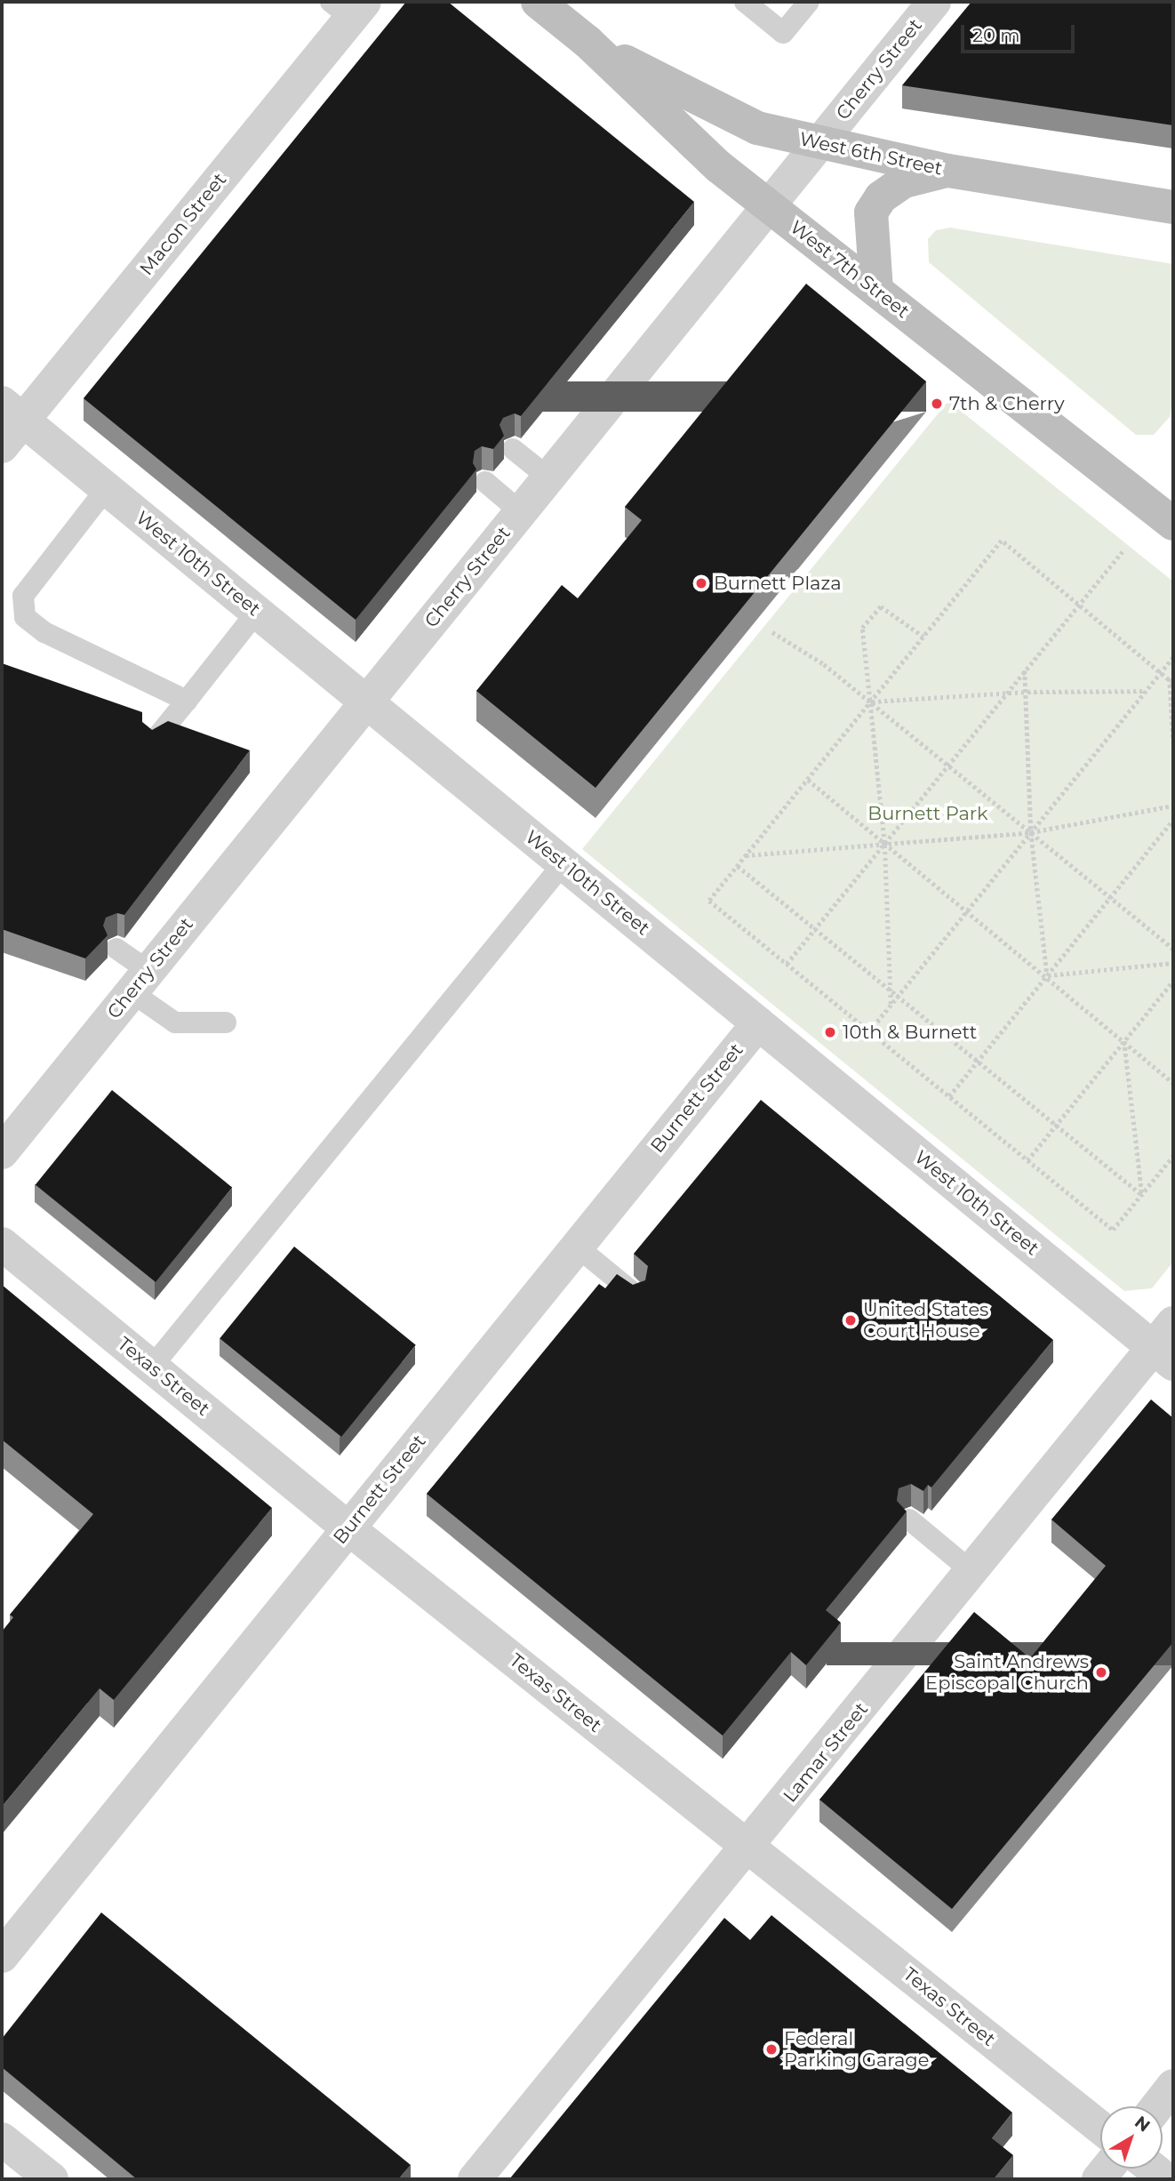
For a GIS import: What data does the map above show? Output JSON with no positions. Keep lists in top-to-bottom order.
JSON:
{
  "streets": {
    "main road": ["West 6th Street", "West 7th Street"],
    "street": [
      "Cherry Street",
      "Macon Street",
      "West 10th Street",
      "Burnett Street",
      "Texas Street",
      "Lamar Street"
    ]
  },
  "crossings": [
    ["Cherry Street", "West 6th Street"],
    ["Cherry Street", "West 7th Street"],
    ["Cherry Street", "West 10th Street"],
    ["West 6th Street", "West 7th Street"],
    ["Macon Street", "West 10th Street"],
    ["West 10th Street", "Burnett Street"],
    ["West 10th Street", "Lamar Street"],
    ["Burnett Street", "Texas Street"],
    ["Texas Street", "Lamar Street"]
  ],
  "parks": ["Burnett Park"],
  "places": [
    "7th & Cherry",
    "Burnett Plaza",
    "10th & Burnett",
    "United States Court House",
    "Saint Andrews Episcopal Church",
    "Federal Parking Garage"
  ],
  "scale_bar": "20 m",
  "north": "top right"
}
